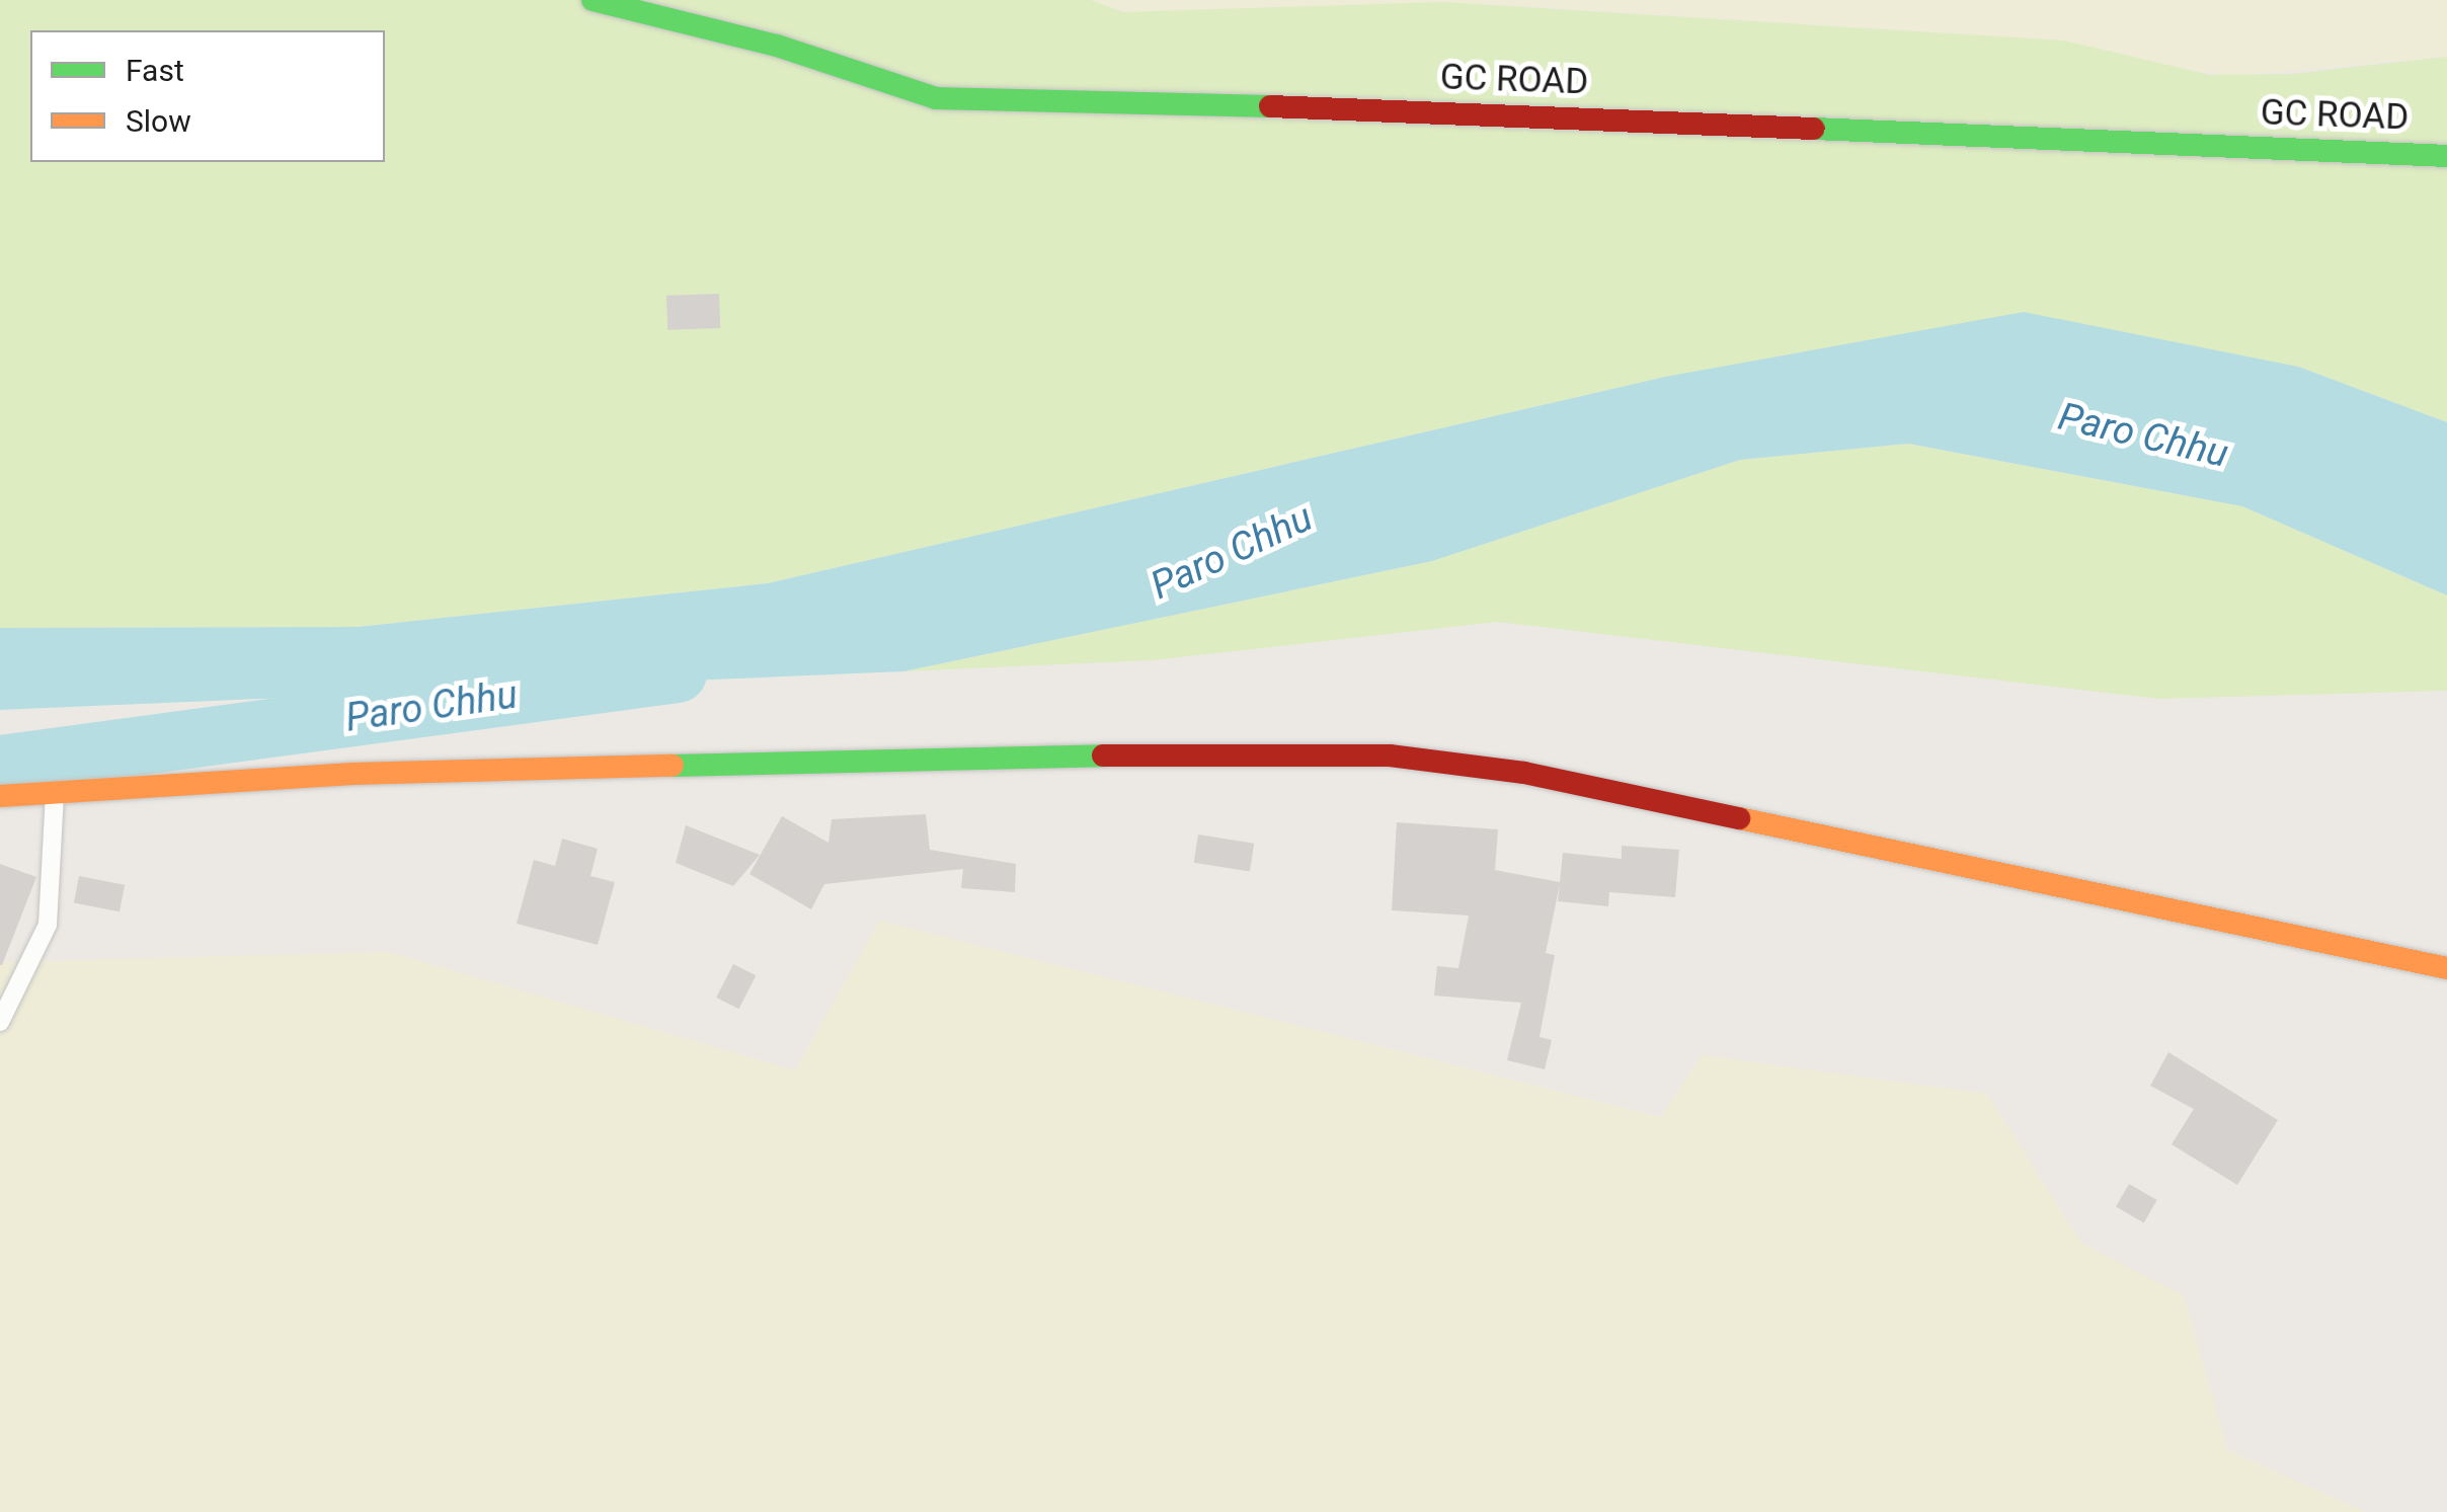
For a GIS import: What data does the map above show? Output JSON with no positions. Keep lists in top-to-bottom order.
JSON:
{
  "streets": {
    "street": ["GC ROAD"]
  },
  "water": ["Paro Chhu"],
  "legend": ["Fast", "Slow"]
}
